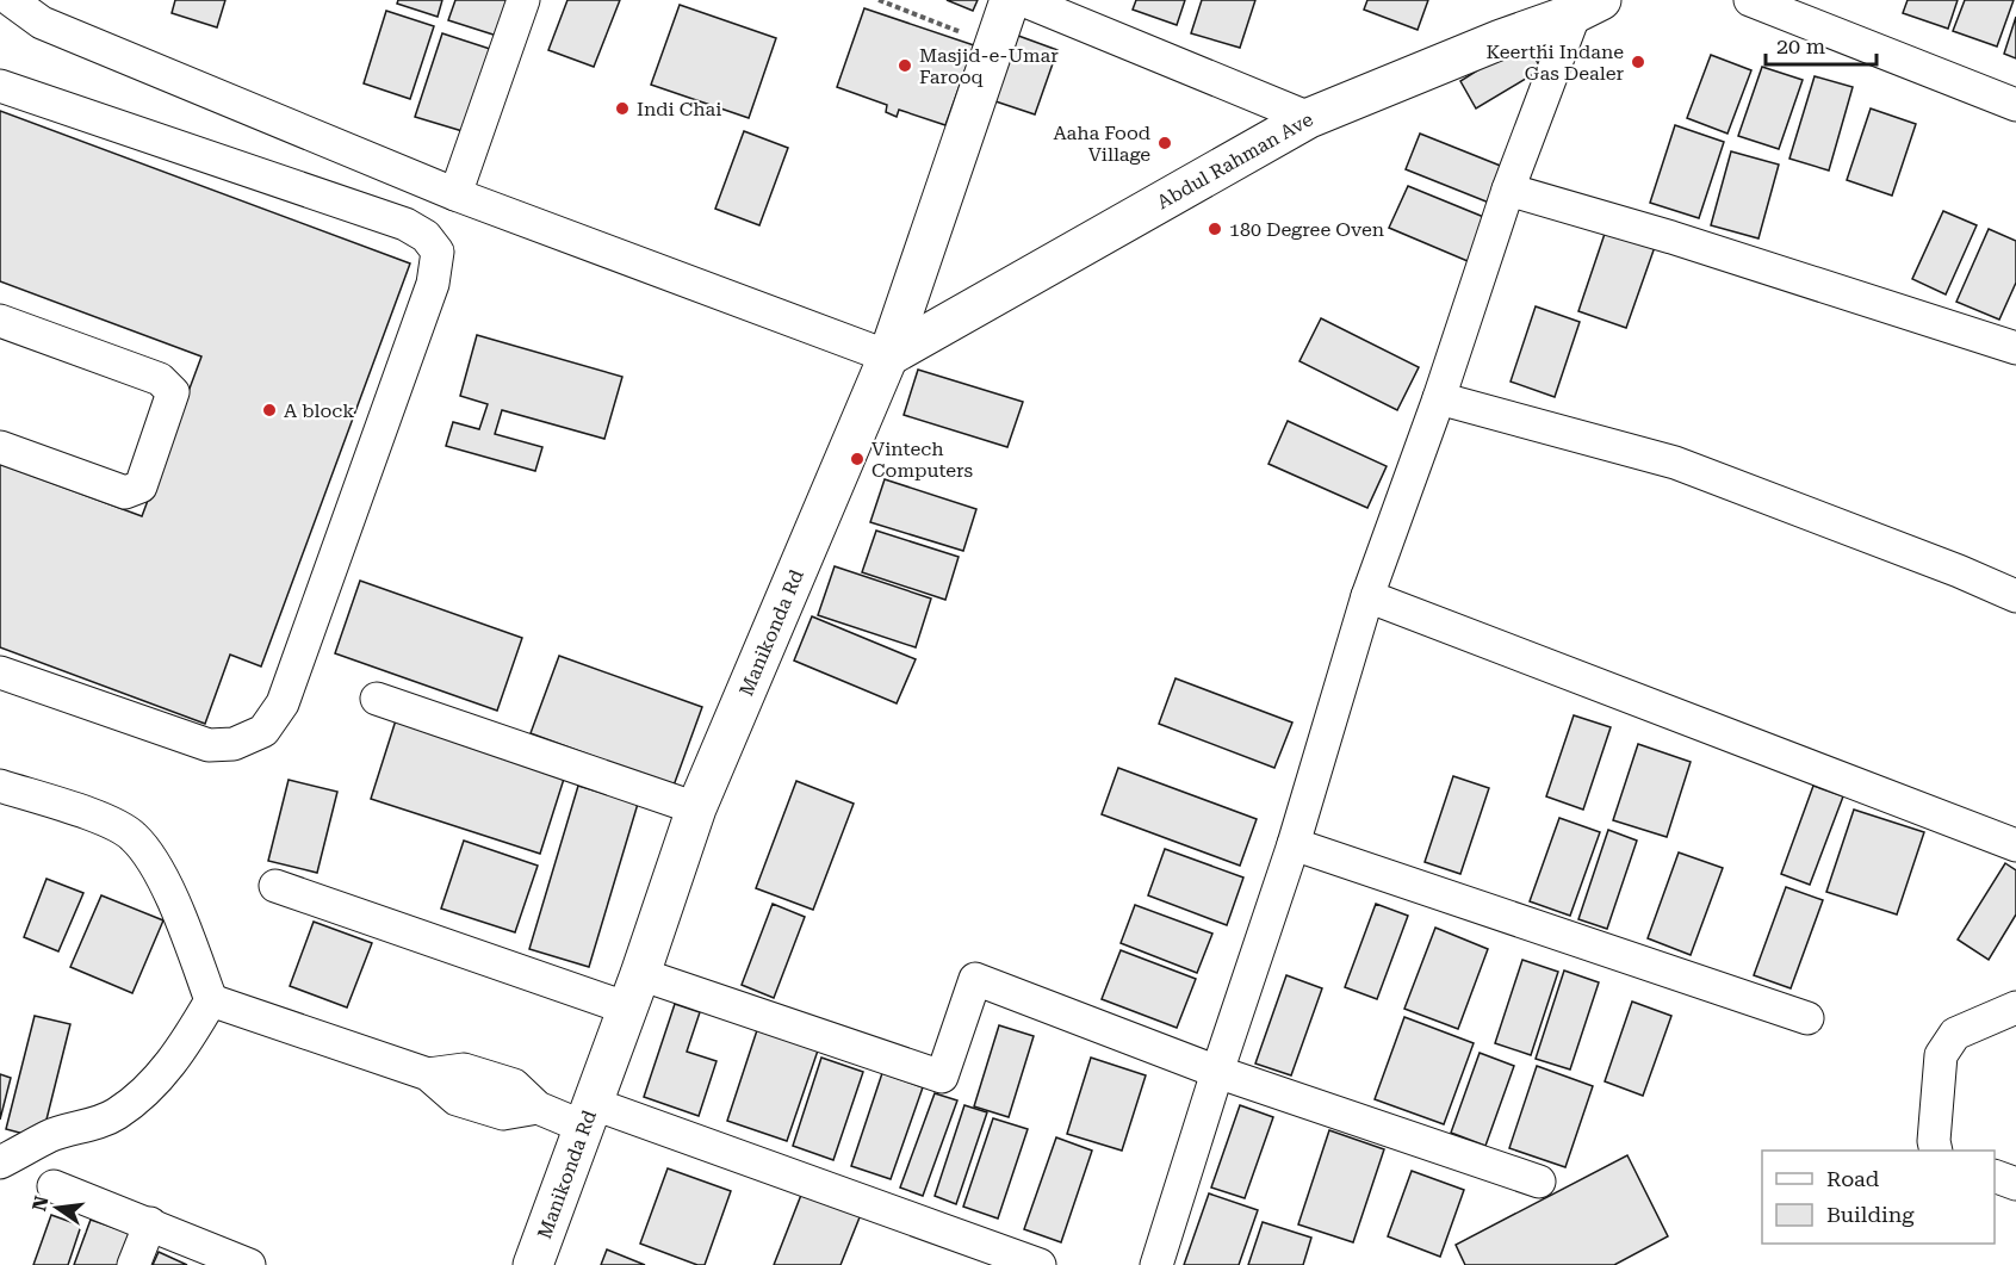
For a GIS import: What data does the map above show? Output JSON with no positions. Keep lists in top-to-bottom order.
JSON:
{
  "streets": {
    "street": ["Abdul Rahman Ave", "Manikonda Rd"]
  },
  "crossings": [
    ["Abdul Rahman Ave", "Manikonda Rd"]
  ],
  "places": [
    "Keerthi Indane Gas Dealer",
    "Masjid-e-Umar Farooq",
    "Indi Chai",
    "Aaha Food Village",
    "180 Degree Oven",
    "A block",
    "Vintech Computers"
  ],
  "legend": ["Road", "Building"],
  "scale_bar": "20 m",
  "north": "left"
}
